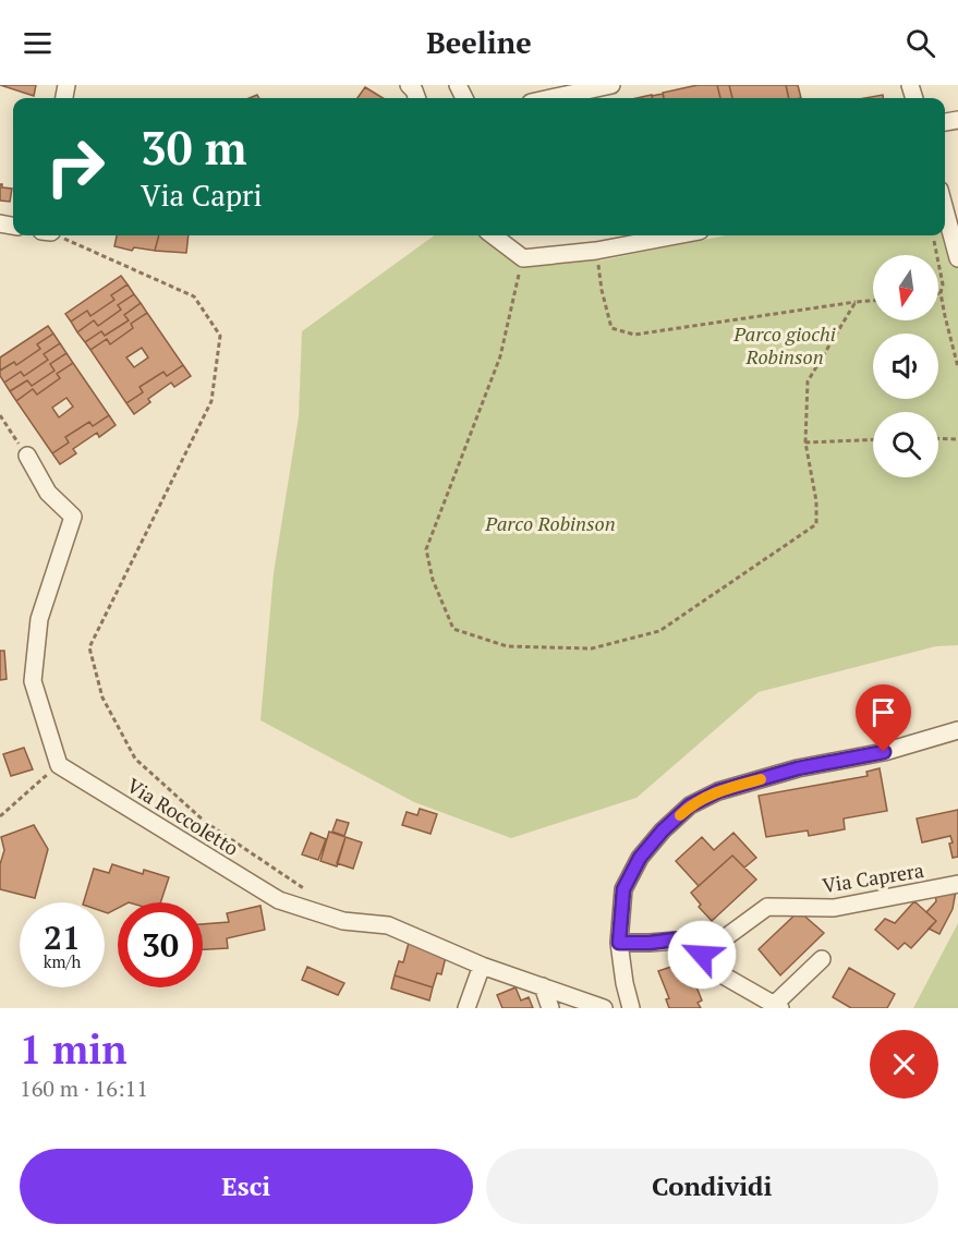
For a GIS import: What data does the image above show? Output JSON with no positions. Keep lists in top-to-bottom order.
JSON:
{
  "streets": {
    "street": ["Via Roccoletto", "Via Caprera"]
  },
  "parks": ["Parco giochi Robinson", "Parco Robinson"],
  "north": "bottom",
  "page": {
    "header": "Beeline",
    "turn": ["30 m", "Via Capri"],
    "speed": "21 km/h",
    "limit": "30",
    "heading": ["1 min", "160 m · 16:11"],
    "buttons": ["Esci", "Condividi"]
  }
}
